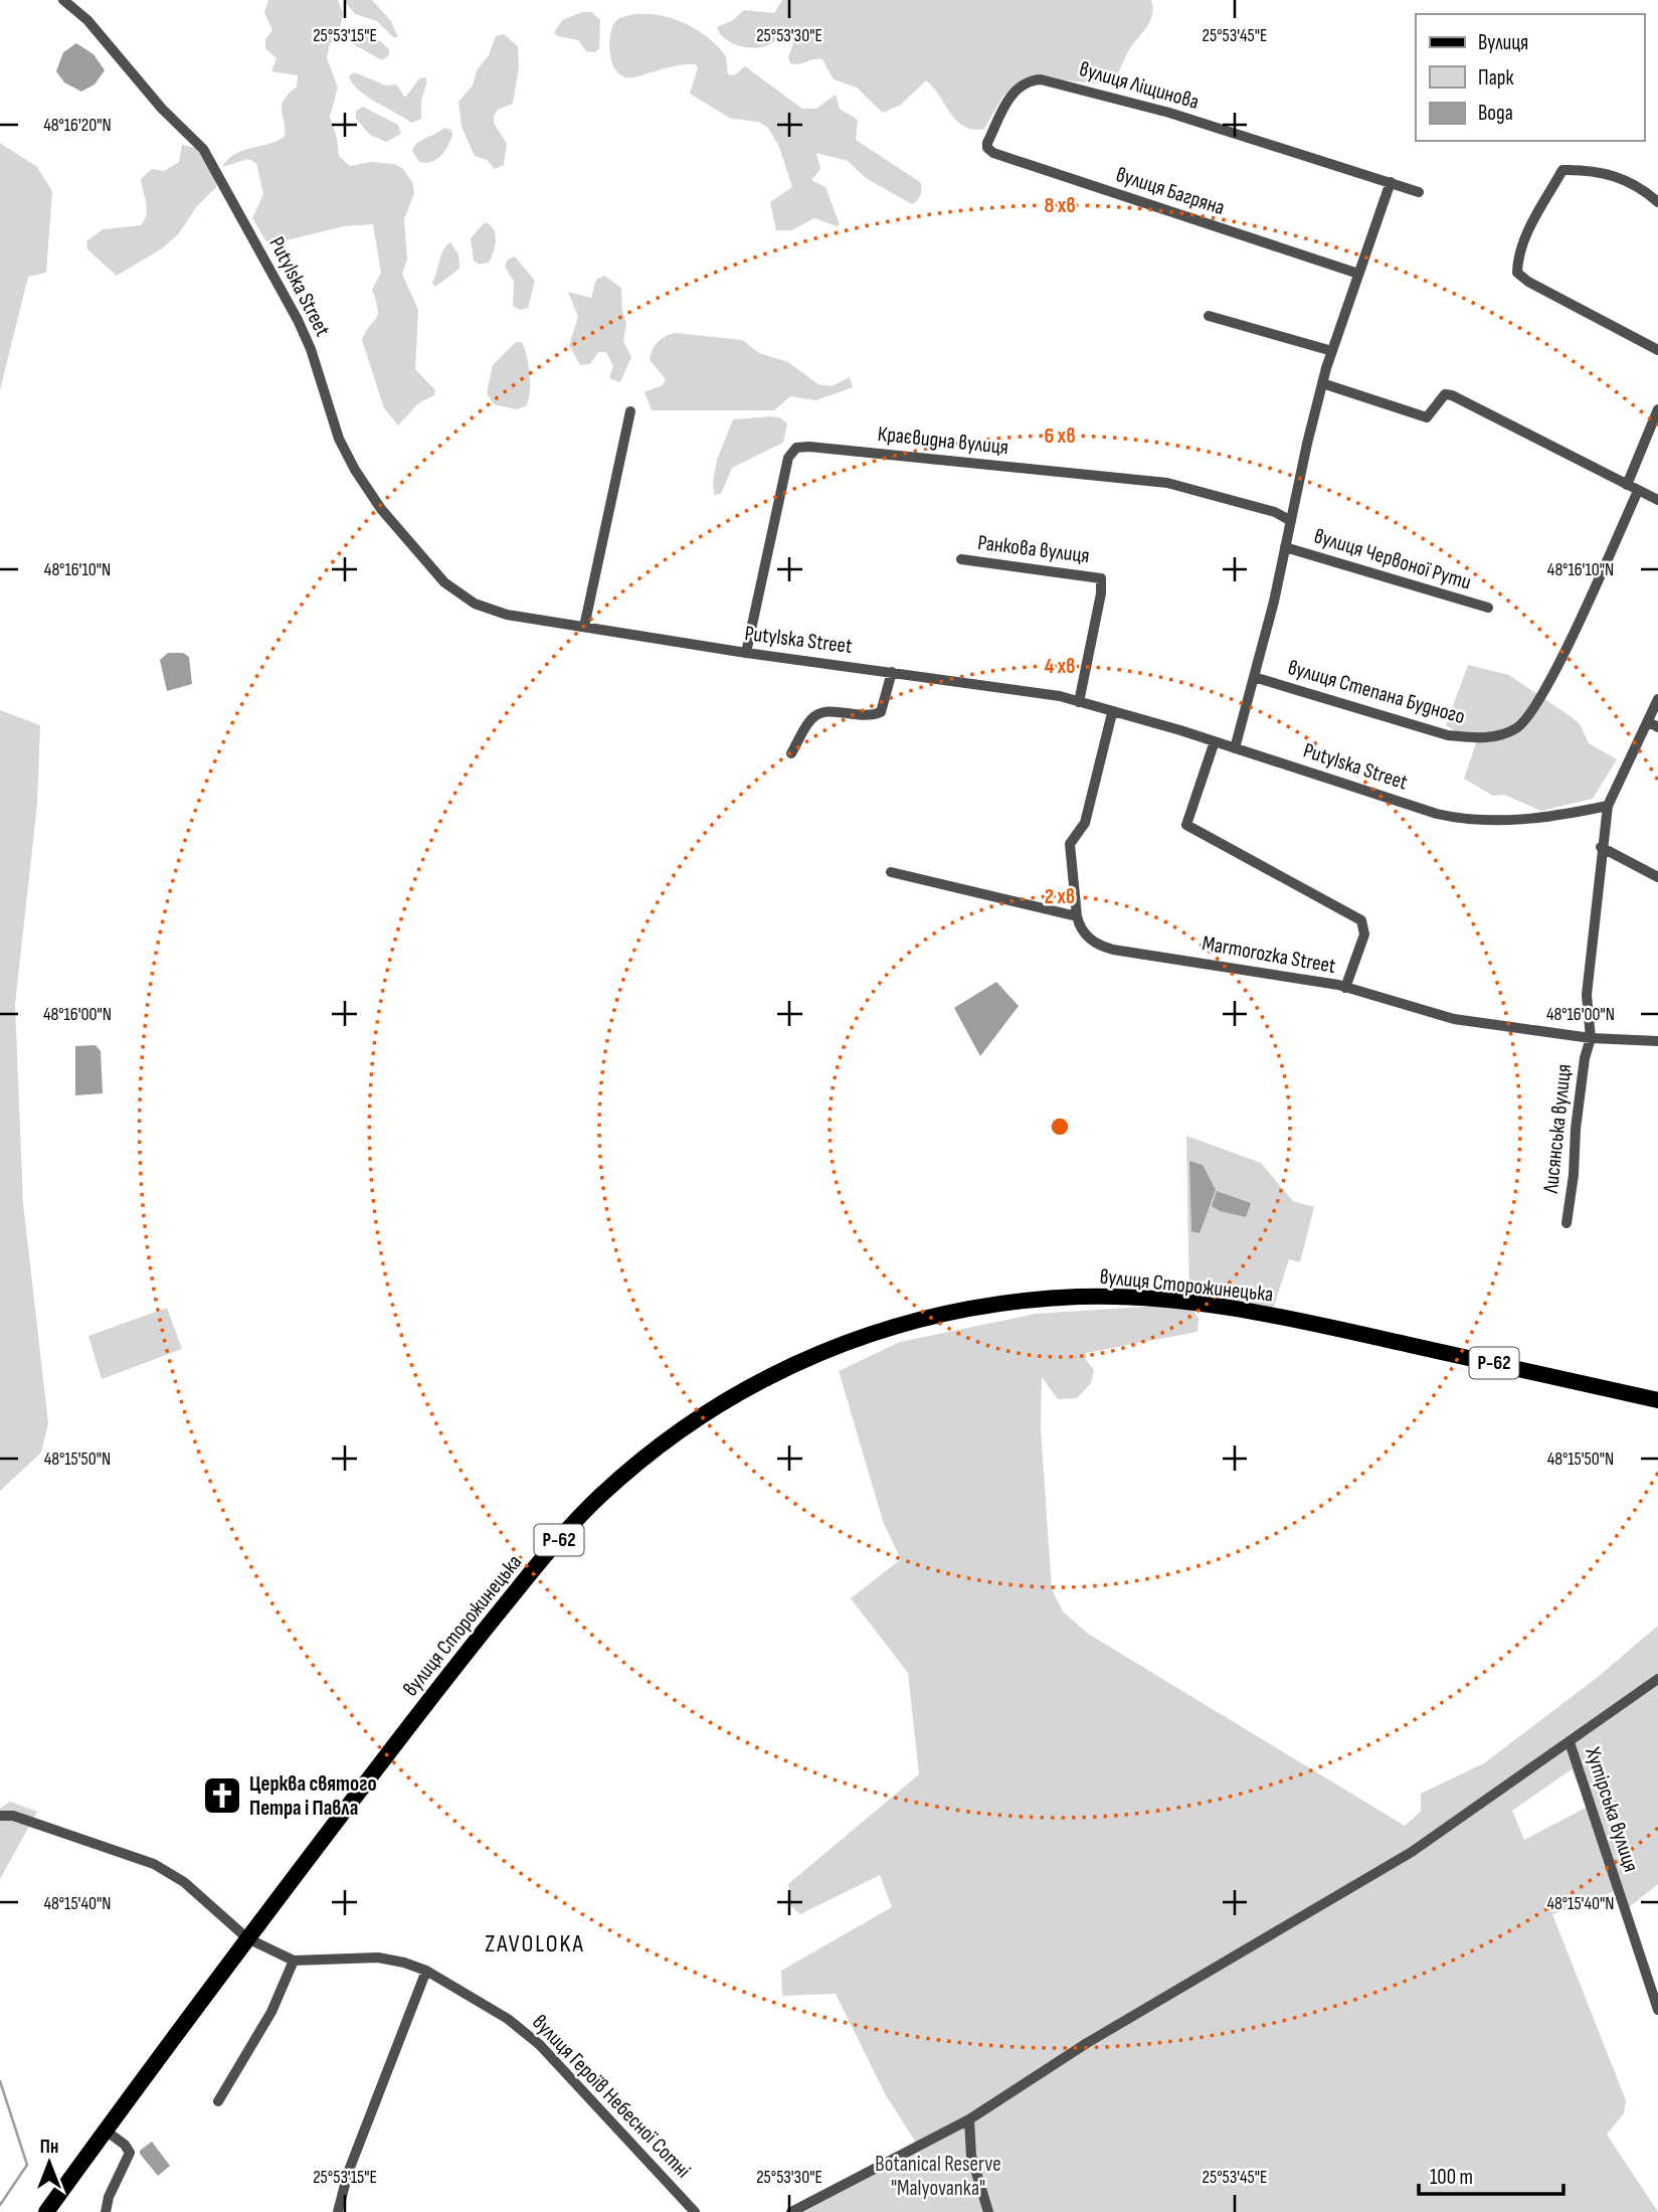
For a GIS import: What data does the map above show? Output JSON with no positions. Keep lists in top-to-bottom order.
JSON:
{
  "streets": {
    "main road": ["вулиця Сторожинецька", "Р-62"],
    "street": [
      "вулиця Ліщинова",
      "вулиця Багряна",
      "Putylska Street",
      "Краєвидна вулиця",
      "Ранкова вулиця",
      "вулиця Червоної Рути",
      "вулиця Степана Будного",
      "Marmorozka Street",
      "Лисянська вулиця",
      "Хутірська вулиця",
      "вулиця Героїв Небесної Сотні"
    ]
  },
  "crossings": [
    ["вулиця Ліщинова", "вулиця Багряна"],
    ["Putylska Street", "Краєвидна вулиця"],
    ["Putylska Street", "Ранкова вулиця"],
    ["Marmorozka Street", "Лисянська вулиця"],
    ["вулиця Сторожинецька", "вулиця Героїв Небесної Сотні"]
  ],
  "districts": ["ZAVOLOKA"],
  "parks": ["Botanical Reserve \"Malyovanka\""],
  "places": {
    "church": ["Церква святого Петра і Павла"]
  },
  "legend": ["Вулиця", "Парк", "Вода"],
  "scale_bar": "100 m",
  "north": "top",
  "coordinates": [
    "25°53'15\"E",
    "25°53'30\"E",
    "25°53'45\"E",
    "48°16'20\"N",
    "48°16'10\"N",
    "48°16'00\"N",
    "48°15'50\"N",
    "48°15'40\"N"
  ],
  "rings": [
    "8 хв",
    "6 хв",
    "4 хв",
    "2 хв"
  ]
}
